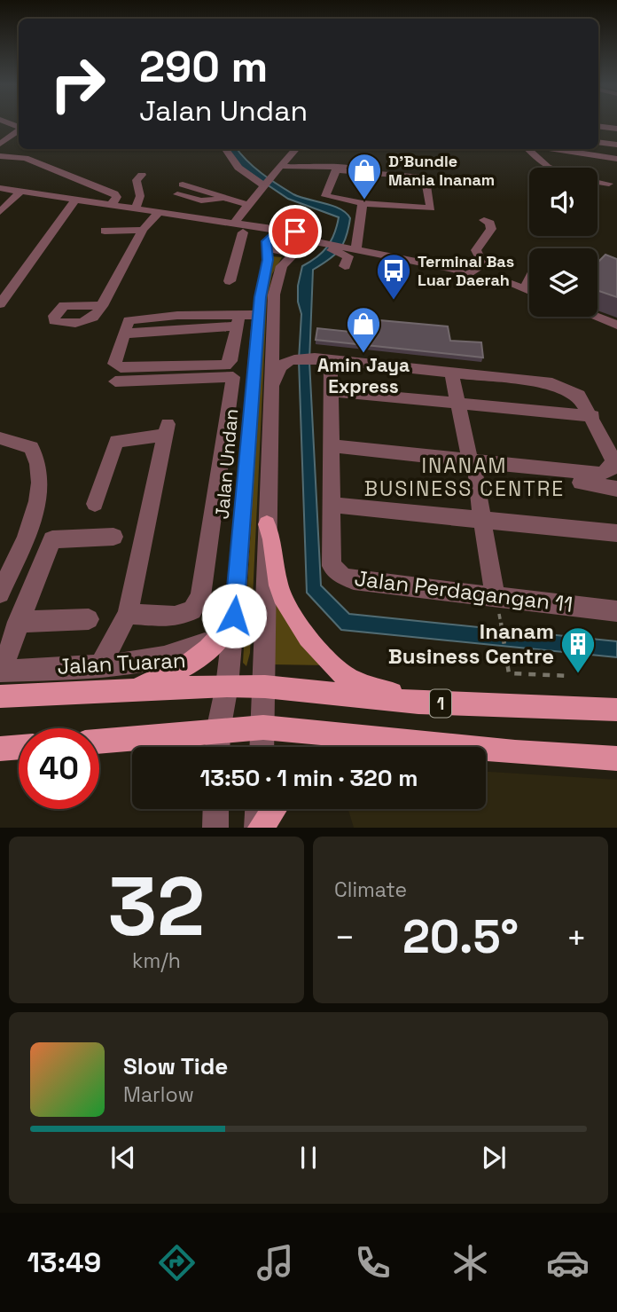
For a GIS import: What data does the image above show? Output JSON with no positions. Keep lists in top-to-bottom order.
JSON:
{
  "streets": {
    "main road": ["Jalan Tuaran", "1"],
    "street": ["Jalan Undan", "Jalan Perdagangan 11"]
  },
  "crossings": [
    ["Jalan Undan", "Jalan Tuaran"],
    ["Jalan Undan", "1"]
  ],
  "districts": ["INANAM BUSINESS CENTRE"],
  "places": {
    "shop": ["D'Bundle Mania Inanam", "Amin Jaya Express"],
    "bus stop": ["Terminal Bas Luar Daerah"],
    "building": ["Inanam Business Centre"]
  },
  "page": {
    "turn": ["290 m", "Jalan Undan"],
    "limit": "40",
    "trip": "13:50 · 1 min · 320 m",
    "tile": [
      ["32", "km/h"],
      "Climate"
    ],
    "heat": ["−", "20.5°", "+"],
    "song": ["Slow Tide", "Marlow"],
    "tabs": "13:49"
  }
}
